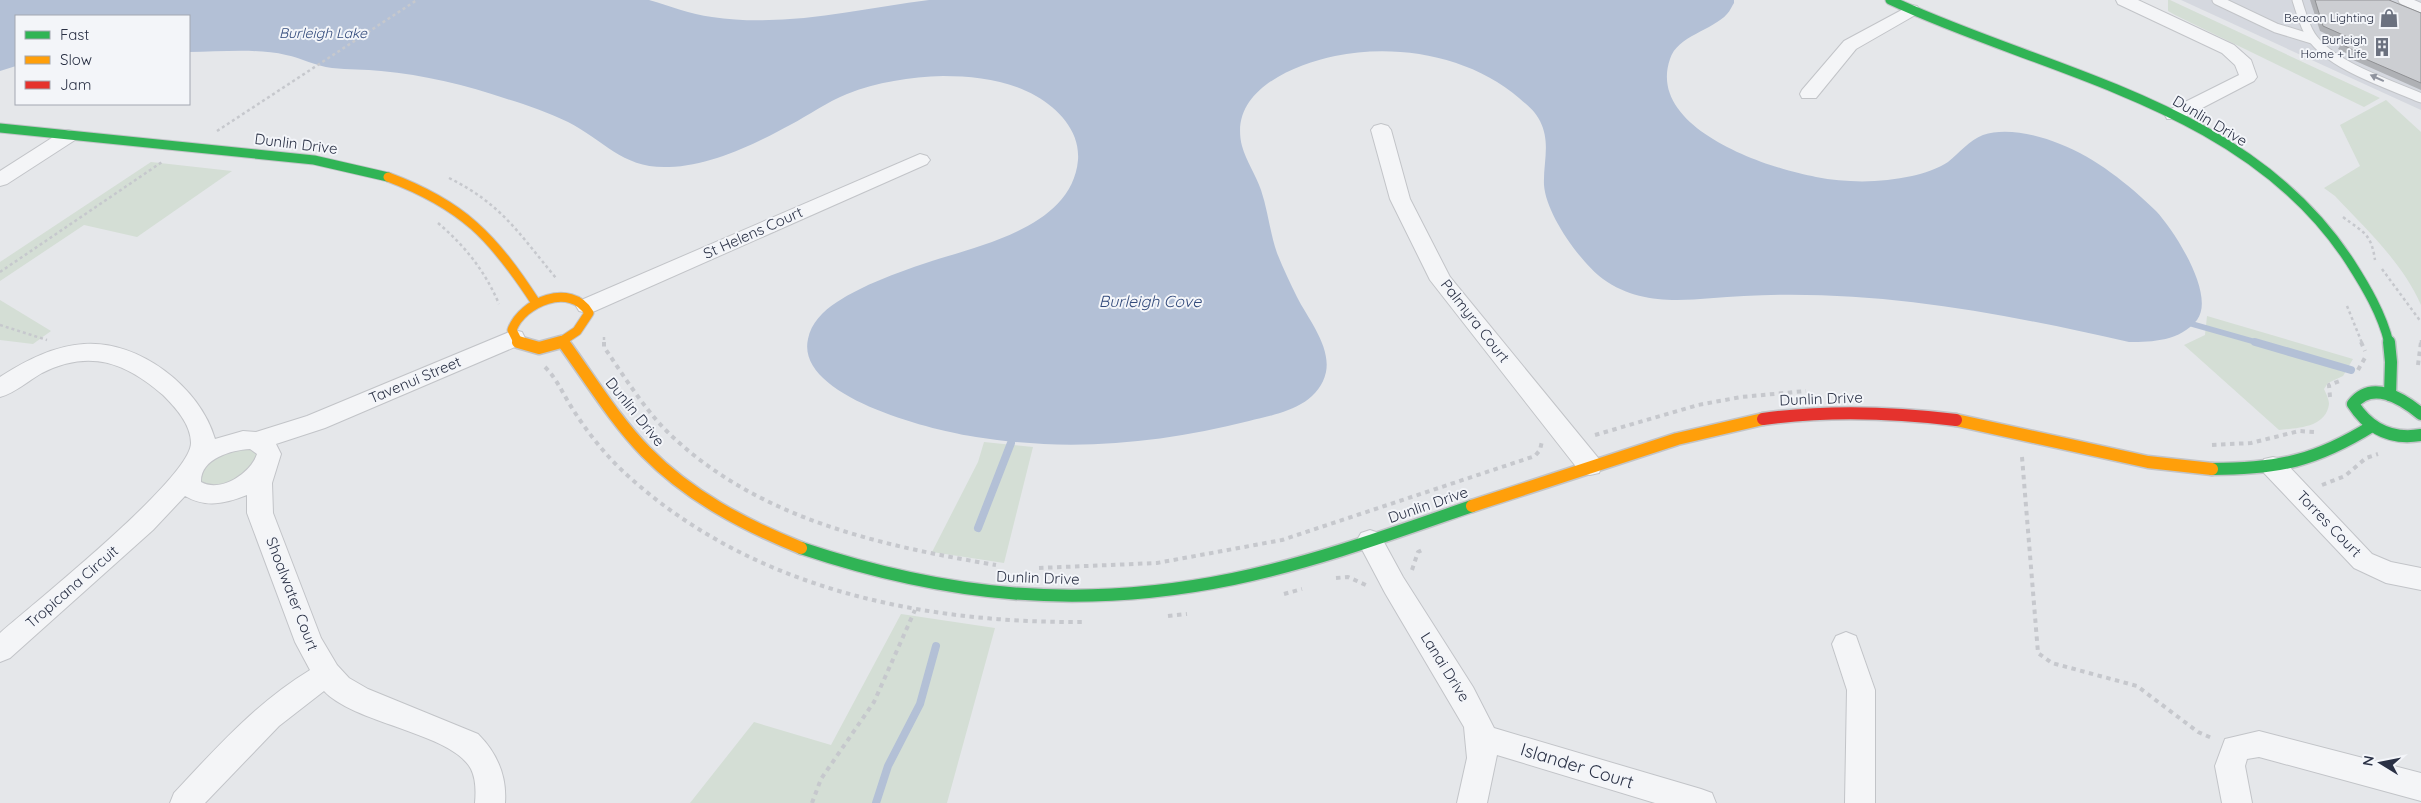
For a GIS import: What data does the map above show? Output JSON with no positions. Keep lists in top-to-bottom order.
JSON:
{
  "streets": {
    "street": [
      "Dunlin Drive",
      "St Helens Court",
      "Palmyra Court",
      "Tavenui Street",
      "Torres Court",
      "Tropicana Circuit",
      "Shoalwater Court",
      "Lanai Drive",
      "Islander Court"
    ]
  },
  "crossings": [
    ["Dunlin Drive", "St Helens Court"],
    ["Dunlin Drive", "Palmyra Court"],
    ["Dunlin Drive", "Tavenui Street"],
    ["Dunlin Drive", "Torres Court"],
    ["Dunlin Drive", "Lanai Drive"],
    ["St Helens Court", "Tavenui Street"],
    ["Tavenui Street", "Tropicana Circuit"],
    ["Tavenui Street", "Shoalwater Court"],
    ["Lanai Drive", "Islander Court"]
  ],
  "water": ["Burleigh Lake", "Burleigh Cove"],
  "places": {
    "shop": ["Beacon Lighting"],
    "building": ["Burleigh Home + Life"]
  },
  "legend": ["Fast", "Slow", "Jam"],
  "north": "left"
}
